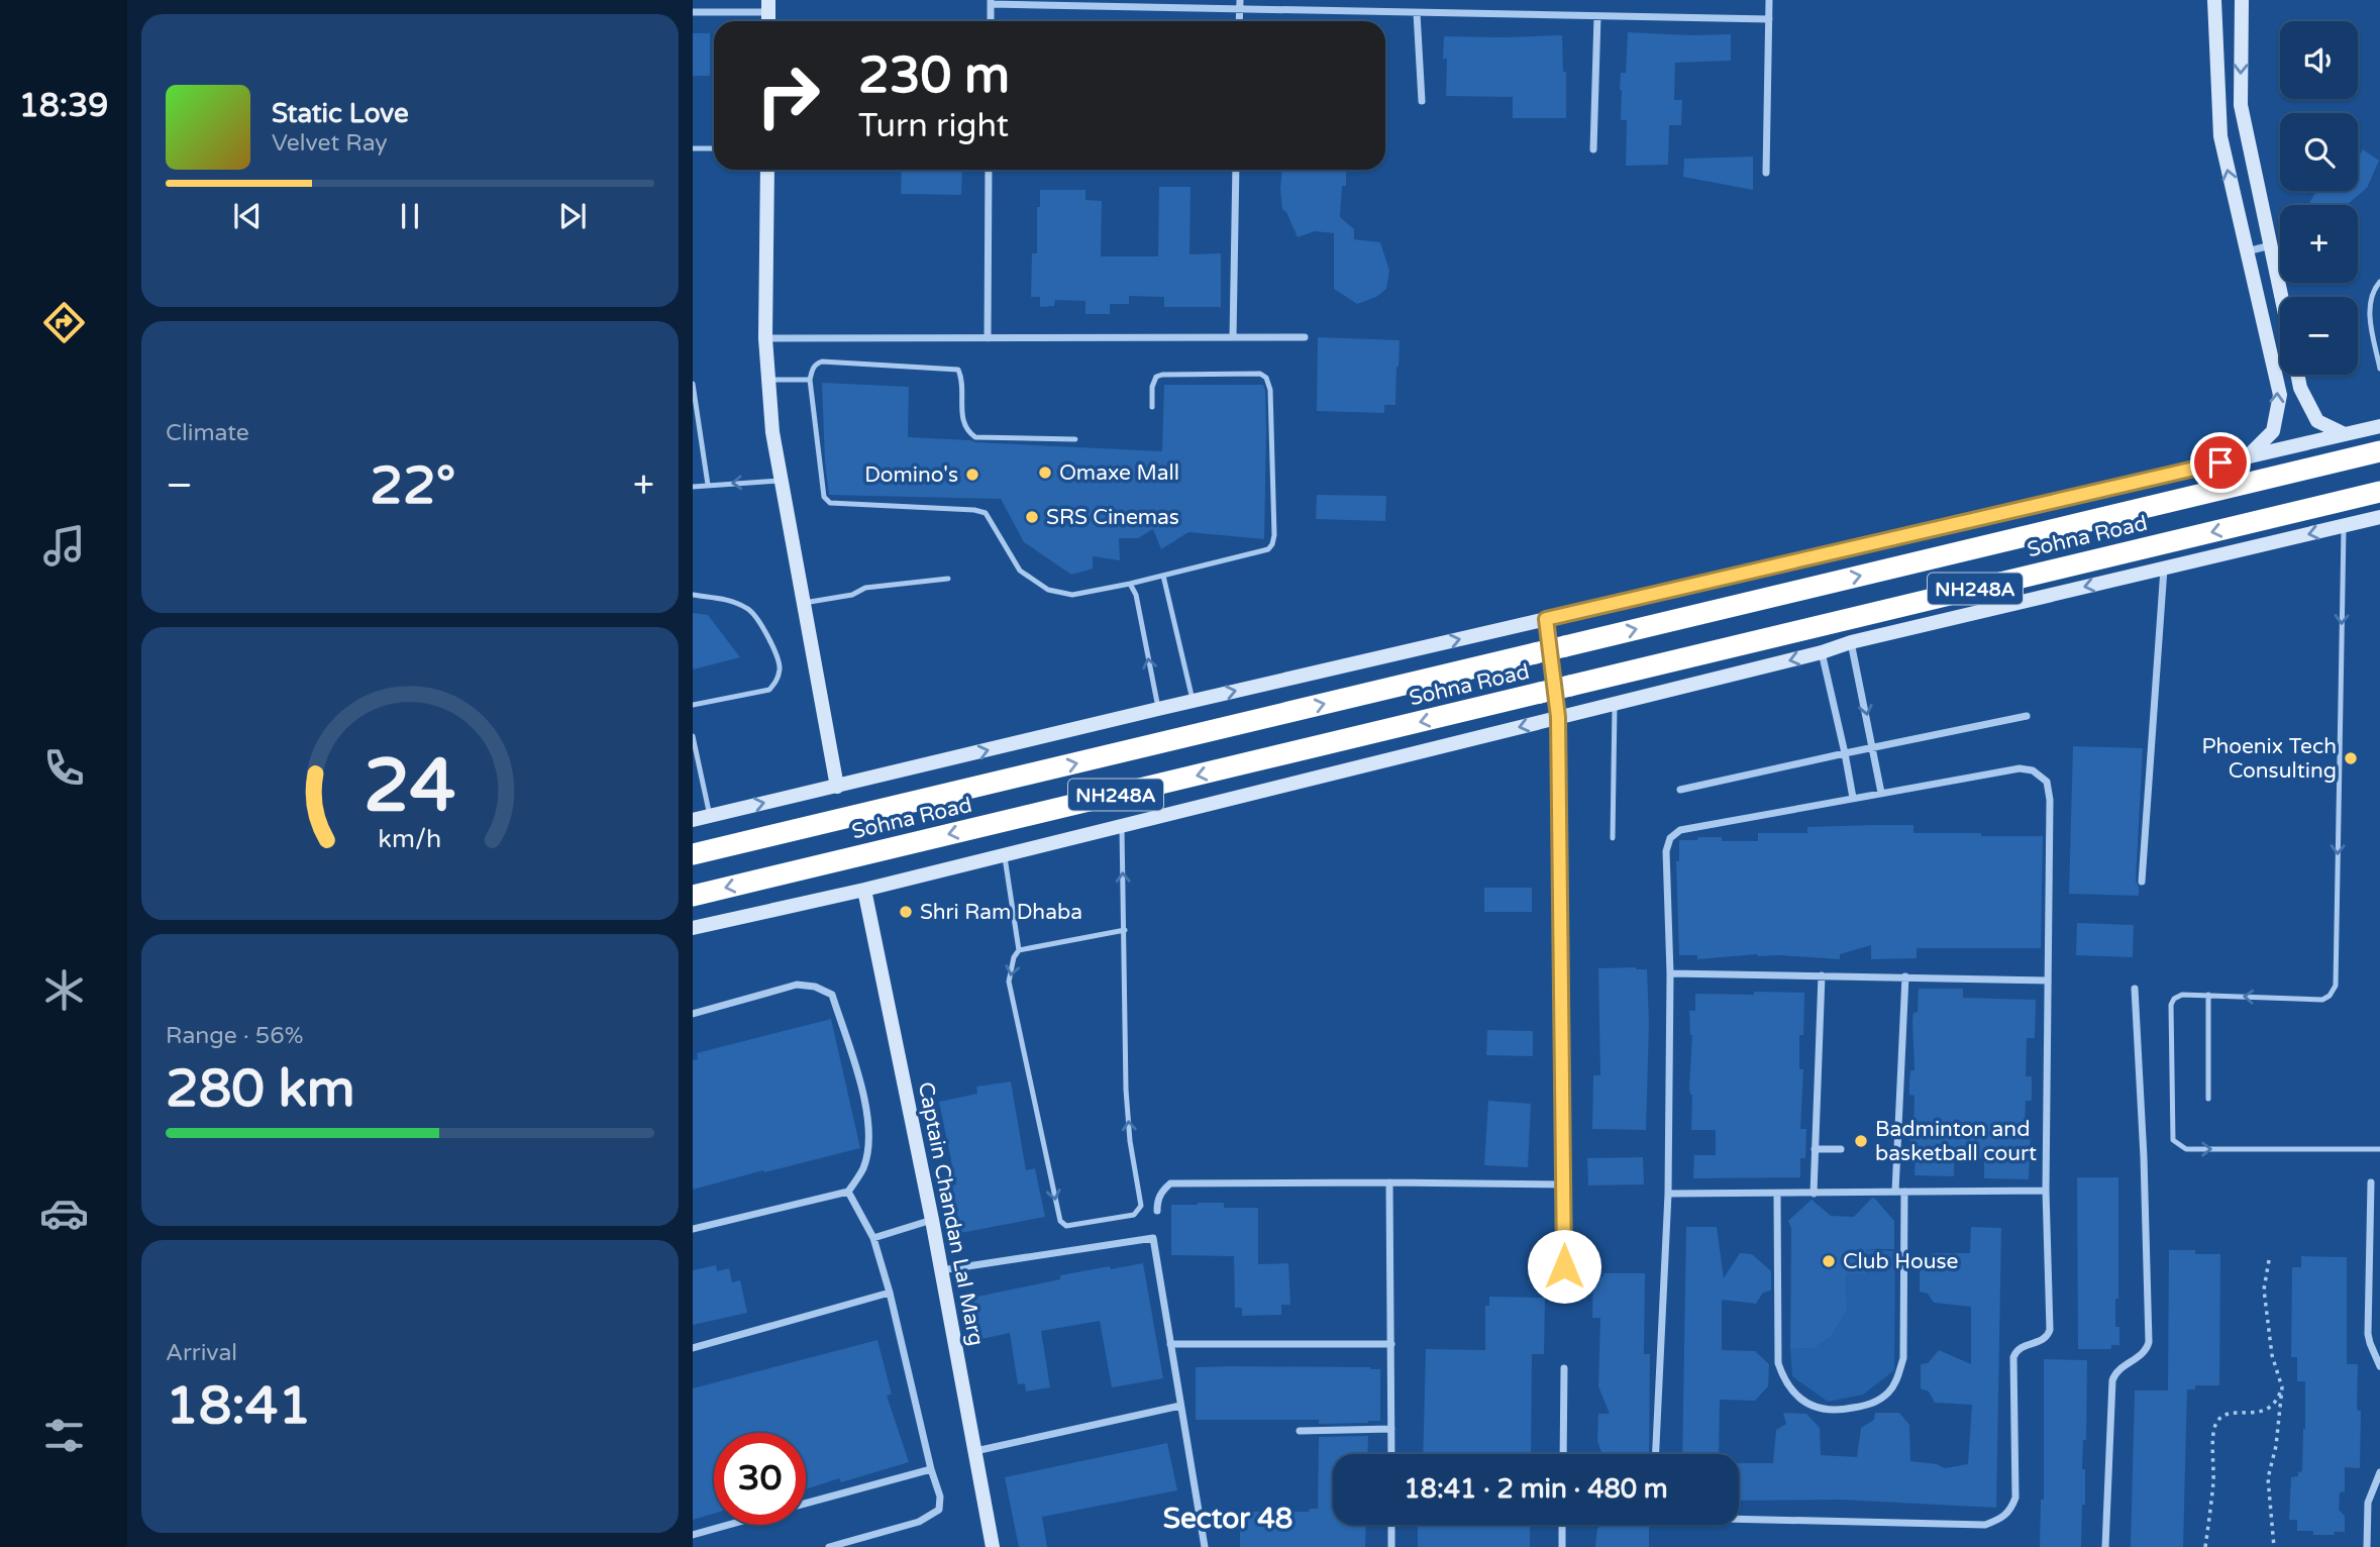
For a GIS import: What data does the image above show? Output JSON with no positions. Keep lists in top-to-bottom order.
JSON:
{
  "streets": {
    "highway": ["Sohna Road", "NH248A"],
    "main road": ["Captain Chandan Lal Marg"]
  },
  "districts": ["Sector 48"],
  "places": [
    "Omaxe Mall",
    "Domino's",
    "SRS Cinemas",
    "Phoenix Tech Consulting",
    "Shri Ram Dhaba",
    "Badminton and basketball court",
    "Club House"
  ],
  "page": {
    "tabs": "18:39",
    "map_buttons": ["+", "−"],
    "turn": ["230 m", "Turn right"],
    "song": ["Static Love", "Velvet Ray"],
    "tile": [
      "Climate",
      ["Range · 56%", "280 km"],
      ["Arrival", "18:41"]
    ],
    "heat": ["−", "22°", "+"],
    "limit": "30",
    "trip": "18:41 · 2 min · 480 m",
    "gauge": ["24", "km/h"]
  }
}
